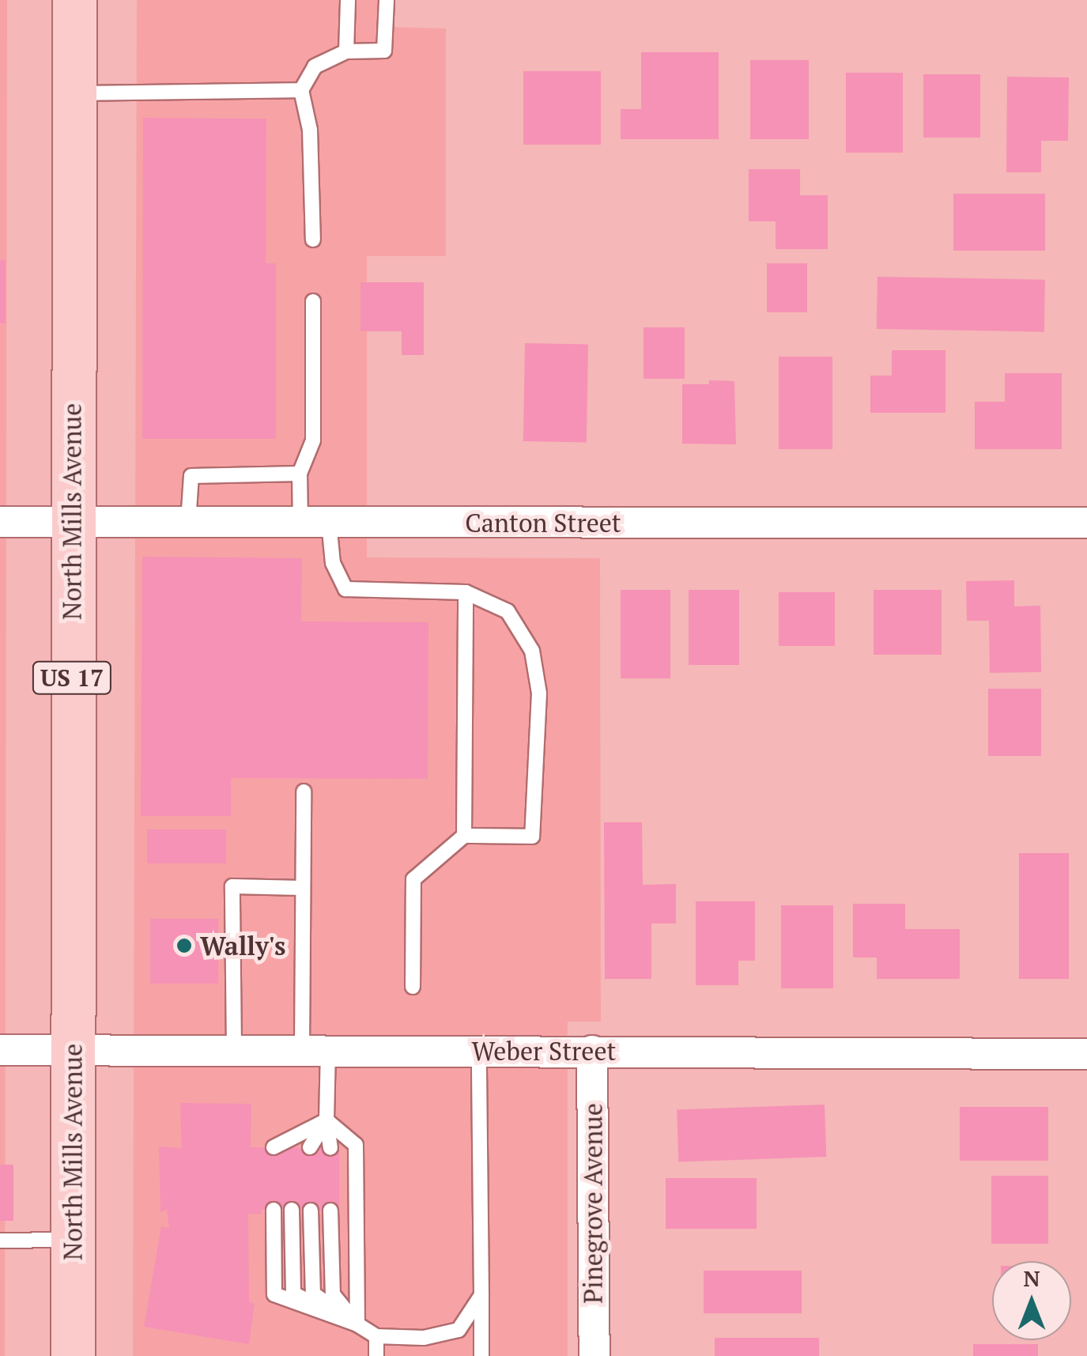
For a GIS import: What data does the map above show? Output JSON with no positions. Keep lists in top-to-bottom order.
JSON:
{
  "streets": {
    "main road": ["North Mills Avenue", "US 17"],
    "street": ["Canton Street", "Weber Street", "Pinegrove Avenue"]
  },
  "crossings": [
    ["North Mills Avenue", "Canton Street"],
    ["North Mills Avenue", "Weber Street"],
    ["Weber Street", "Pinegrove Avenue"]
  ],
  "places": ["Wally's"],
  "north": "top"
}
